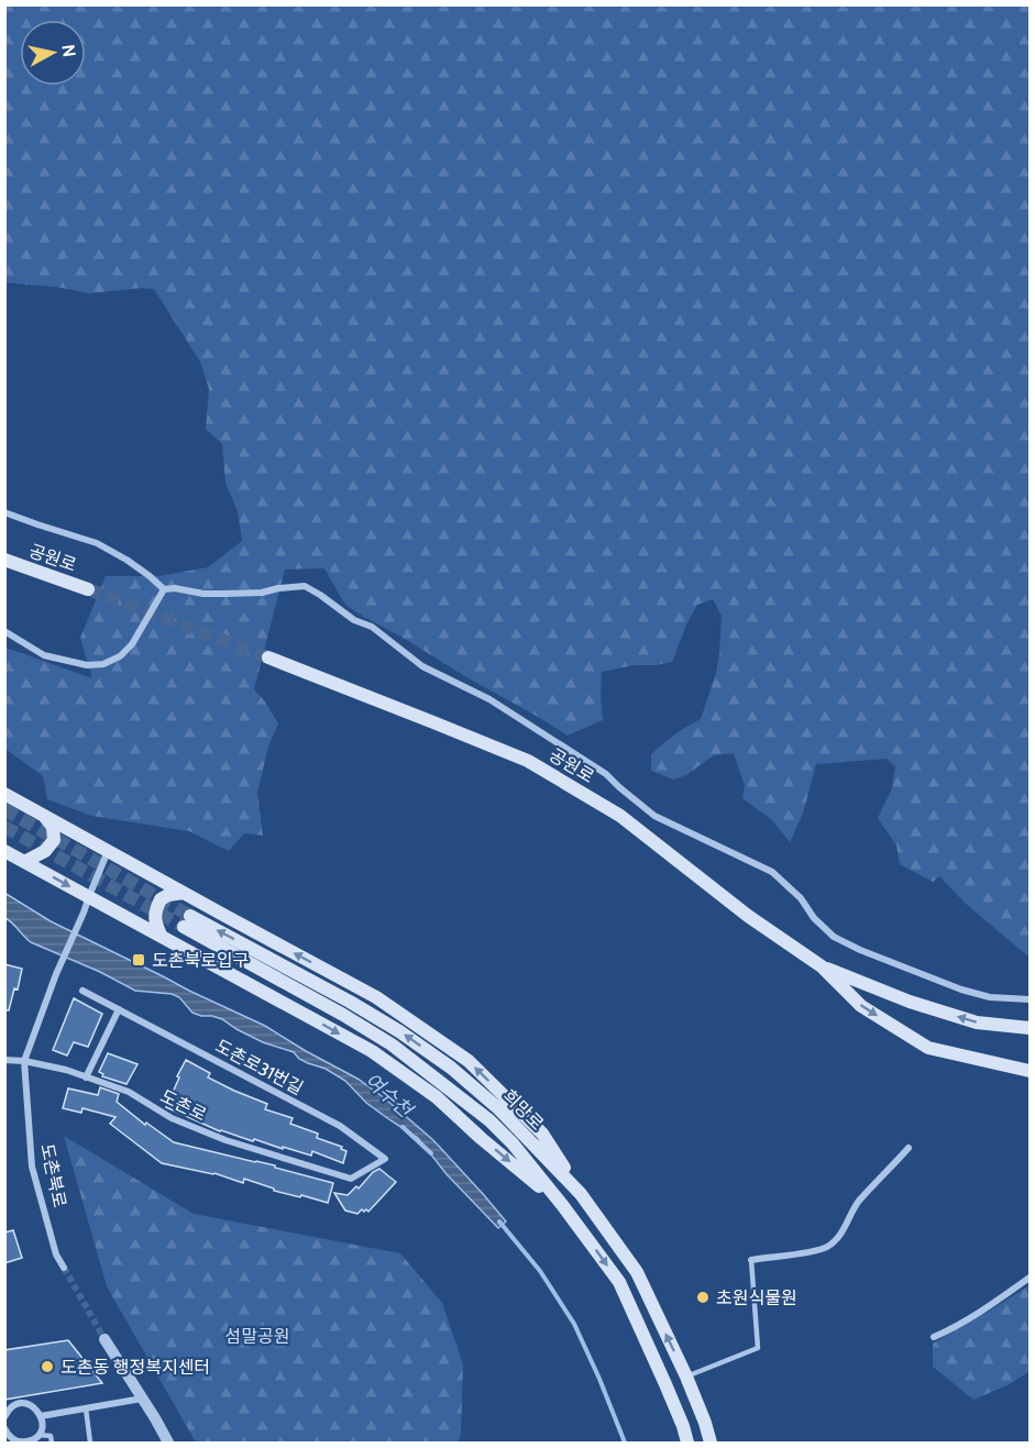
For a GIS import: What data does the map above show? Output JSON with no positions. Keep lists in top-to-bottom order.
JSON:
{
  "streets": {
    "main road": ["공원로", "희망로"],
    "street": ["도촌로31번길", "도촌로", "도촌북로"]
  },
  "crossings": [
    ["도촌로31번길", "도촌로"],
    ["도촌로", "도촌북로"]
  ],
  "water": ["여수천"],
  "parks": ["섬말공원"],
  "places": {
    "transit": ["도촌북로입구"],
    "other": ["초원식물원", "도촌동 행정복지센터"]
  },
  "north": "right"
}
